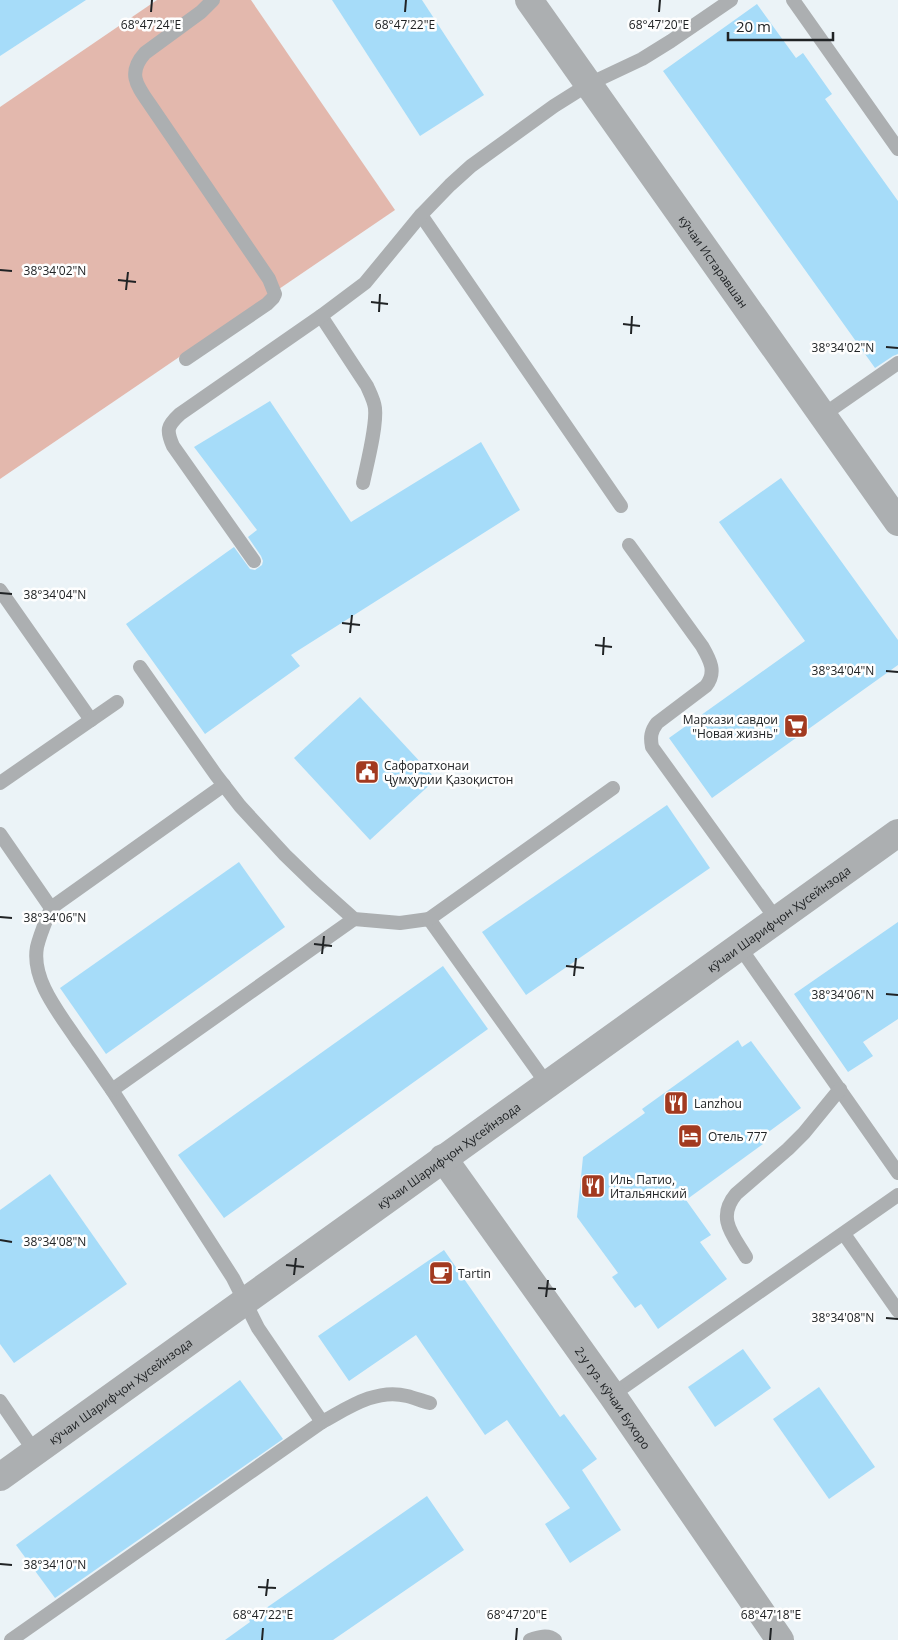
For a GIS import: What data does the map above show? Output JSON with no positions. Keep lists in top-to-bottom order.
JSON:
{
  "streets": {
    "street": ["кӯчаи Истаравшан", "кӯчаи Шарифҷон Ҳусейнзода", "2-у гуз. кӯчаи Бухоро"]
  },
  "crossings": [
    ["кӯчаи Шарифҷон Ҳусейнзода", "2-у гуз. кӯчаи Бухоро"]
  ],
  "places": {
    "supermarket": ["Маркази савдои \"Новая жизнь\""],
    "public building": ["Сафоратхонаи Ҷумҳурии Қазоқистон"],
    "restaurant": ["Lanzhou", "Иль Патио, Итальянский"],
    "hotel": ["Отель 777"],
    "cafe": ["Tartin"]
  },
  "scale_bar": "20 m",
  "coordinates": [
    "68°47'24\"E",
    "68°47'22\"E",
    "68°47'20\"E",
    "38°34'02\"N",
    "38°34'04\"N",
    "38°34'06\"N",
    "38°34'08\"N",
    "38°34'10\"N",
    "68°47'18\"E"
  ]
}
